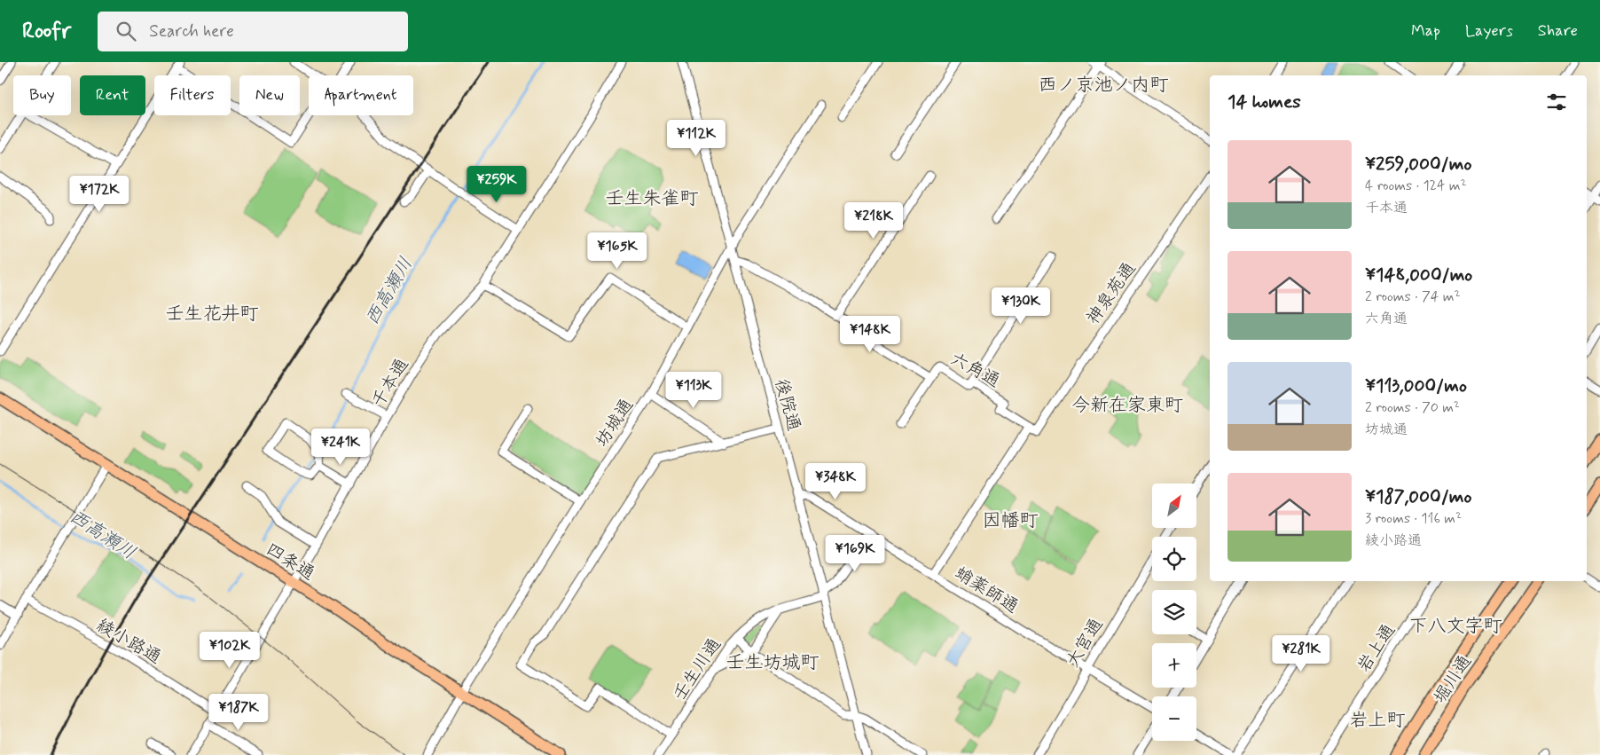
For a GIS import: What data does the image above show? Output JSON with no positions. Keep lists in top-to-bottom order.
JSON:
{
  "streets": {
    "main road": ["四条通", "堀川通"],
    "street": [
      "神泉苑通",
      "六角通",
      "千本通",
      "後院通",
      "坊城通",
      "蛸薬師通",
      "綾小路通",
      "大宮通",
      "岩上通",
      "壬生川通"
    ]
  },
  "crossings": [
    ["神泉苑通", "六角通"],
    ["六角通", "後院通"],
    ["千本通", "四条通"],
    ["千本通", "綾小路通"],
    ["後院通", "坊城通"],
    ["後院通", "蛸薬師通"],
    ["後院通", "壬生川通"],
    ["坊城通", "四条通"],
    ["蛸薬師通", "大宮通"]
  ],
  "districts": [
    "西ノ京池ノ内町",
    "壬生朱雀町",
    "壬生花井町",
    "今新在家東町",
    "因幡町",
    "下八文字町",
    "壬生坊城町",
    "岩上町"
  ],
  "water": ["西高瀬川"],
  "north": "top right",
  "page": {
    "header": "Roofr",
    "search": "Search here",
    "nav": ["Map", "Layers", "Share"],
    "chip": [
      "Buy",
      "Rent",
      "Filters",
      "New",
      "Apartment"
    ],
    "heading": "14 homes",
    "price": [
      "¥112K",
      "¥259K",
      "¥172K",
      "¥218K",
      "¥165K",
      "¥130K",
      "¥148K",
      "¥113K",
      "¥241K",
      "¥348K",
      "¥169K",
      "¥102K",
      "¥281K",
      "¥187K"
    ],
    "list": [
      {
        "name": "¥259,000/mo",
        "note": "4 rooms · 124 m² · 千本通"
      },
      {
        "name": "¥148,000/mo",
        "note": "2 rooms · 74 m² · 六角通"
      },
      {
        "name": "¥113,000/mo",
        "note": "2 rooms · 70 m² · 坊城通"
      },
      {
        "name": "¥187,000/mo",
        "note": "3 rooms · 116 m² · 綾小路通"
      }
    ],
    "map_buttons": ["+", "−"]
  }
}
